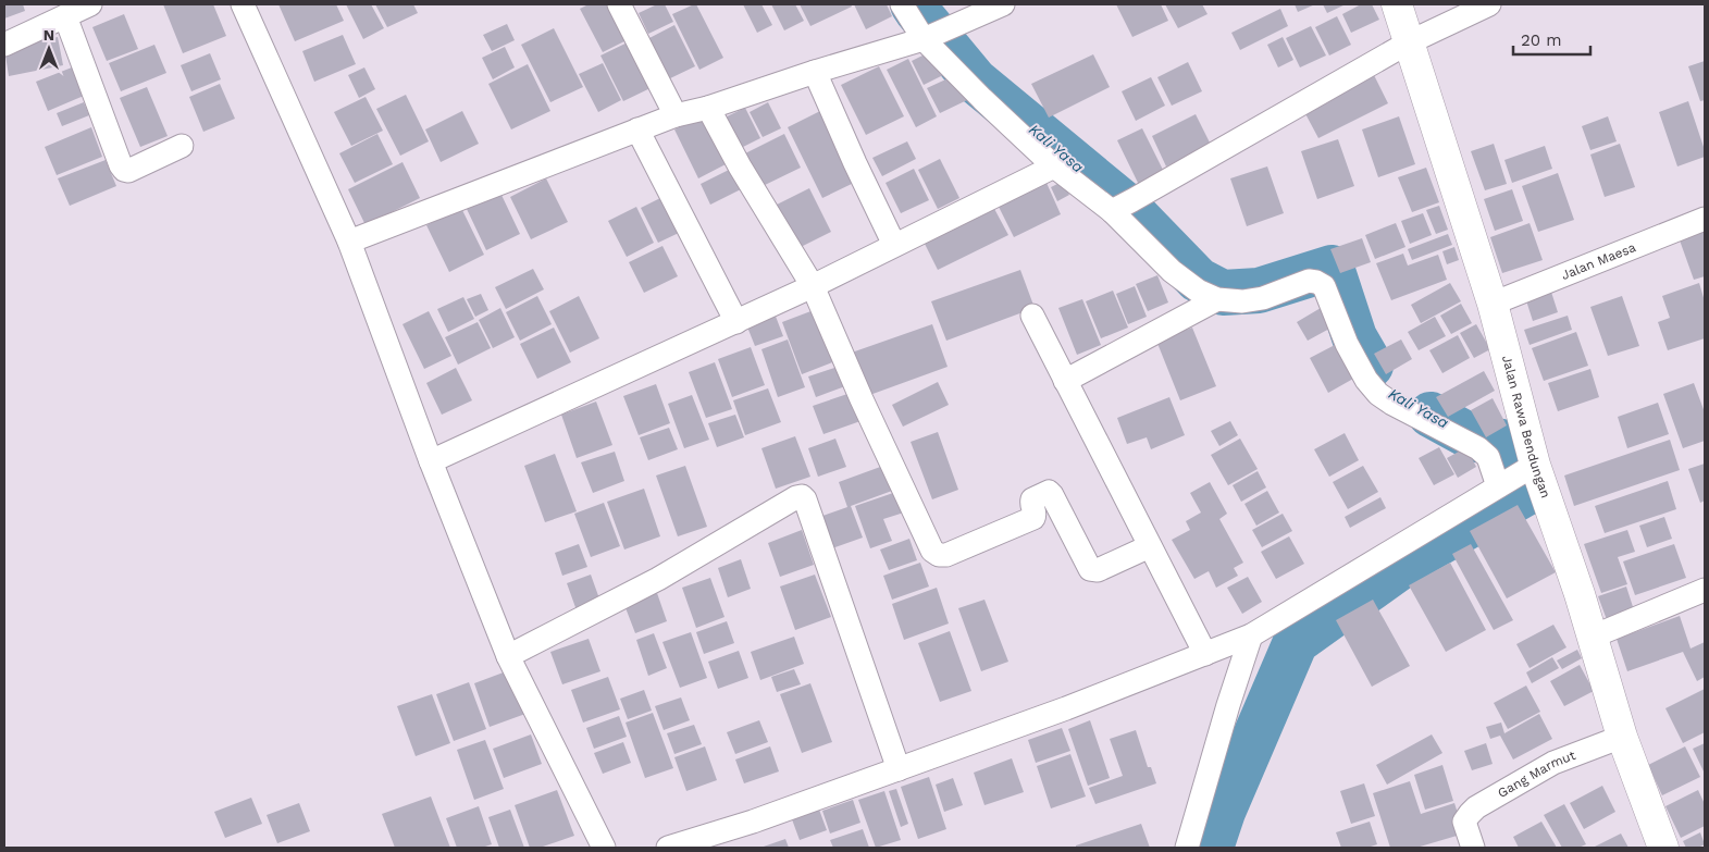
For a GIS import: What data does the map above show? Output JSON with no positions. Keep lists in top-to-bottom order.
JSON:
{
  "streets": {
    "street": ["Jalan Maesa", "Jalan Rawa Bendungan", "Gang Marmut"]
  },
  "crossings": [
    ["Jalan Maesa", "Jalan Rawa Bendungan"],
    ["Jalan Rawa Bendungan", "Gang Marmut"]
  ],
  "water": ["Kali Yasa"],
  "scale_bar": "20 m",
  "north": "top"
}
